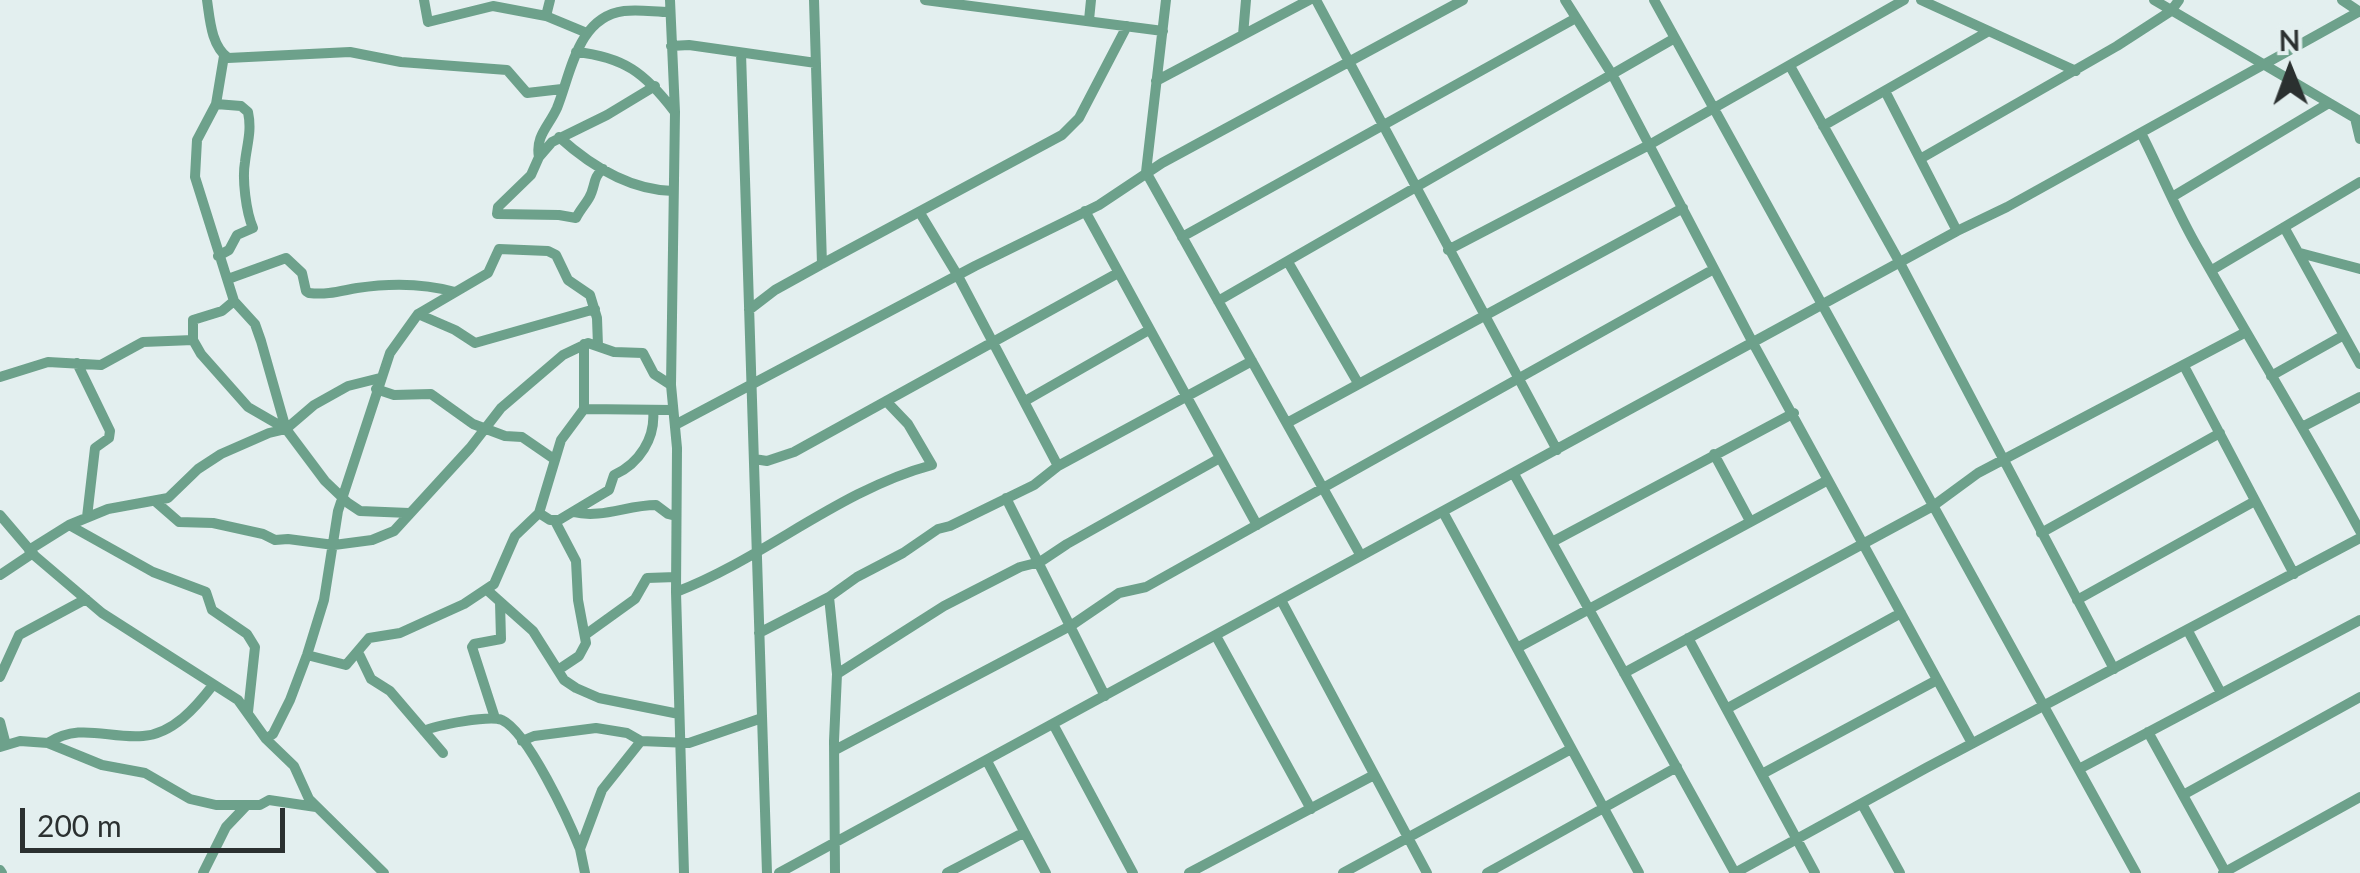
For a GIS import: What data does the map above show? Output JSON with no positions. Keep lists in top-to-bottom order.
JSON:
{
  "scale_bar": "200 m",
  "north": "top"
}
